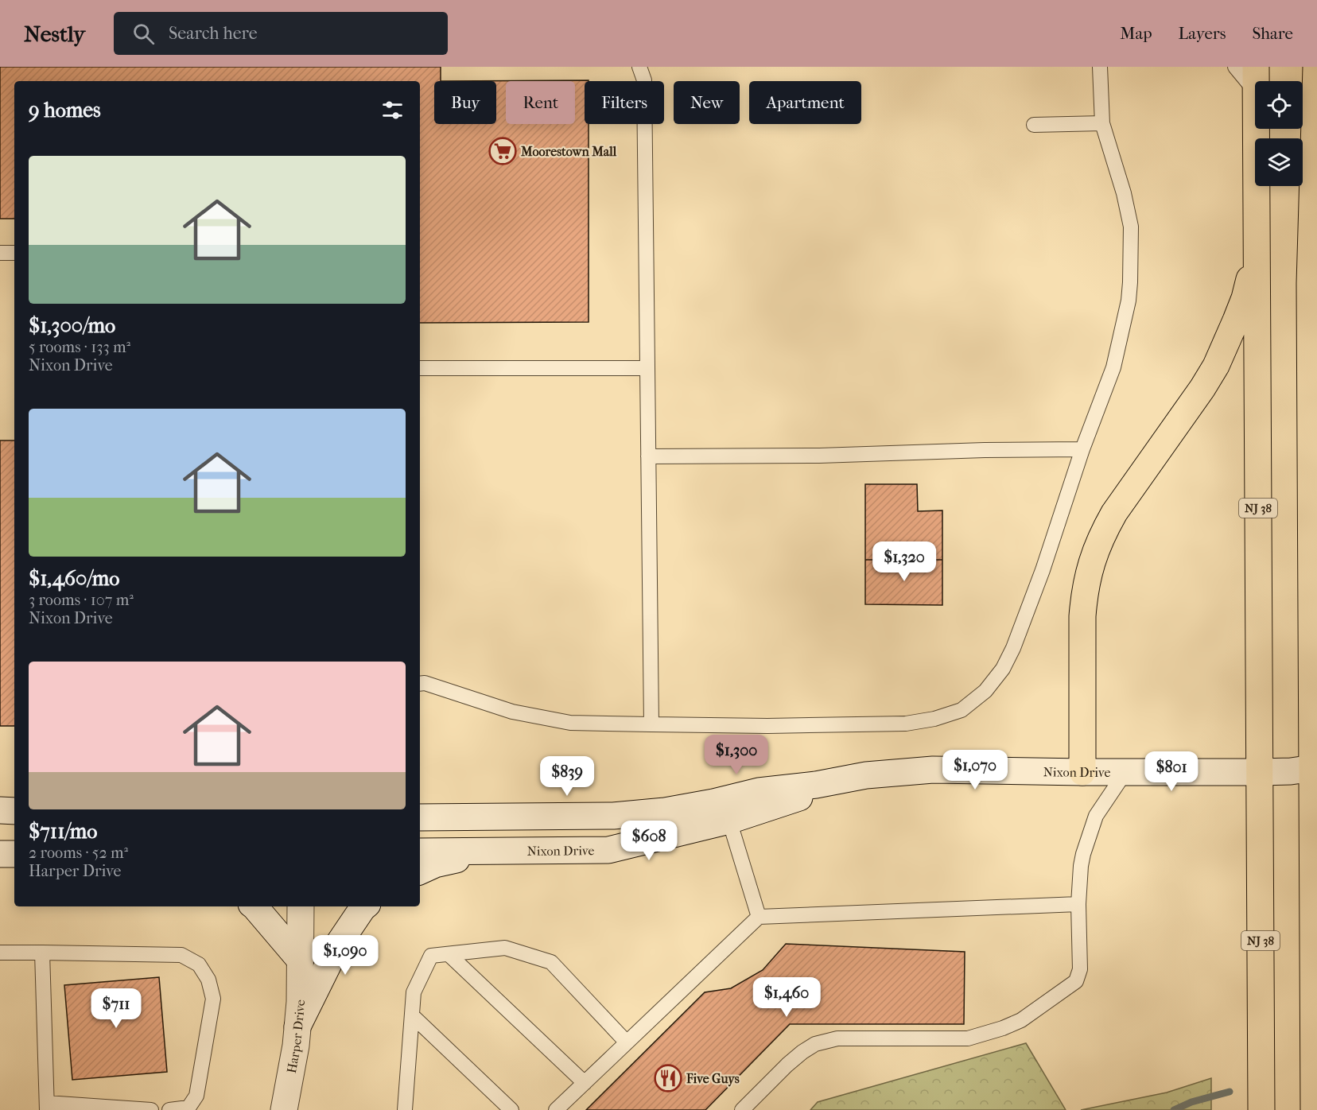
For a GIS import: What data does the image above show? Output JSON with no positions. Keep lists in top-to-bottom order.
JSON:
{
  "streets": {
    "highway": ["NJ 38"],
    "street": ["Nixon Drive", "Harper Drive"]
  },
  "crossings": [
    ["NJ 38", "Nixon Drive"]
  ],
  "places": {
    "supermarket": ["Moorestown Mall"],
    "restaurant": ["Five Guys"]
  },
  "page": {
    "header": "Nestly",
    "search": "Search here",
    "nav": ["Map", "Layers", "Share"],
    "chip": [
      "Buy",
      "Rent",
      "Filters",
      "New",
      "Apartment"
    ],
    "heading": "9 homes",
    "list": [
      {
        "name": "$1,300/mo",
        "note": "5 rooms · 133 m² · Nixon Drive"
      },
      {
        "name": "$1,460/mo",
        "note": "3 rooms · 107 m² · Nixon Drive"
      },
      {
        "name": "$711/mo",
        "note": "2 rooms · 52 m² · Harper Drive"
      }
    ],
    "price": [
      "$1,320",
      "$1,300",
      "$1,070",
      "$801",
      "$839",
      "$608",
      "$1,090",
      "$1,460",
      "$711"
    ]
  }
}
